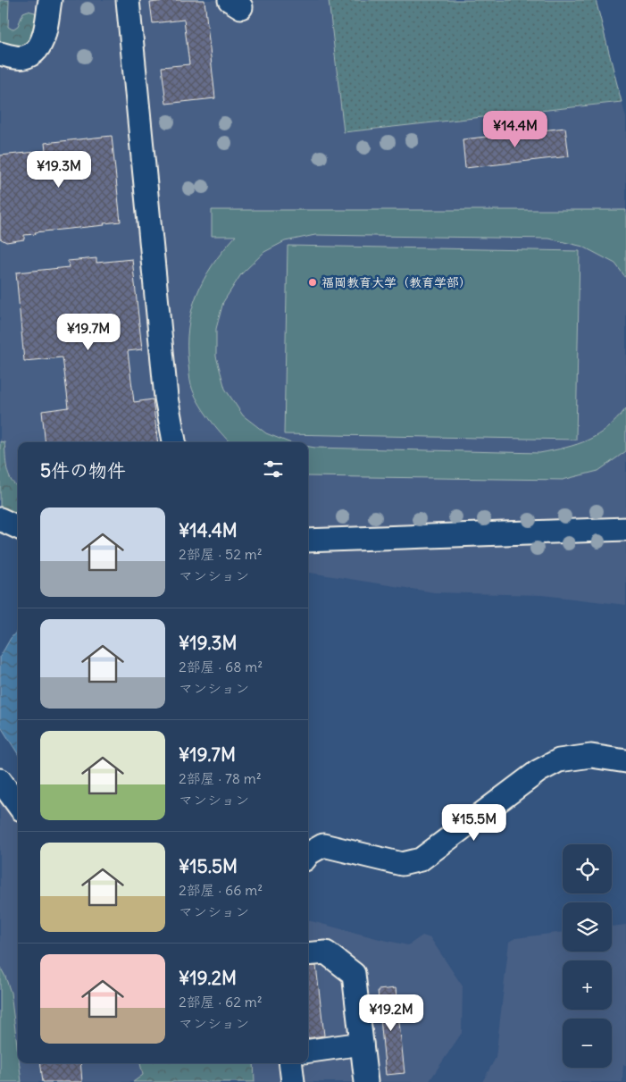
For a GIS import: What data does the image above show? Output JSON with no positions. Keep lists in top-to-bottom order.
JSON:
{
  "places": ["福岡教育大学（教育学部）"],
  "page": {
    "price": [
      "¥14.4M",
      "¥19.3M",
      "¥19.7M",
      "¥15.5M",
      "¥19.2M"
    ],
    "heading": "5件の物件",
    "list": [
      {
        "name": "¥14.4M",
        "note": "2部屋 · 52 m² · マンション"
      },
      {
        "name": "¥19.3M",
        "note": "2部屋 · 68 m² · マンション"
      },
      {
        "name": "¥19.7M",
        "note": "2部屋 · 78 m² · マンション"
      },
      {
        "name": "¥15.5M",
        "note": "2部屋 · 66 m² · マンション"
      },
      {
        "name": "¥19.2M",
        "note": "2部屋 · 62 m² · マンション"
      }
    ],
    "map_buttons": ["+", "−"]
  }
}
